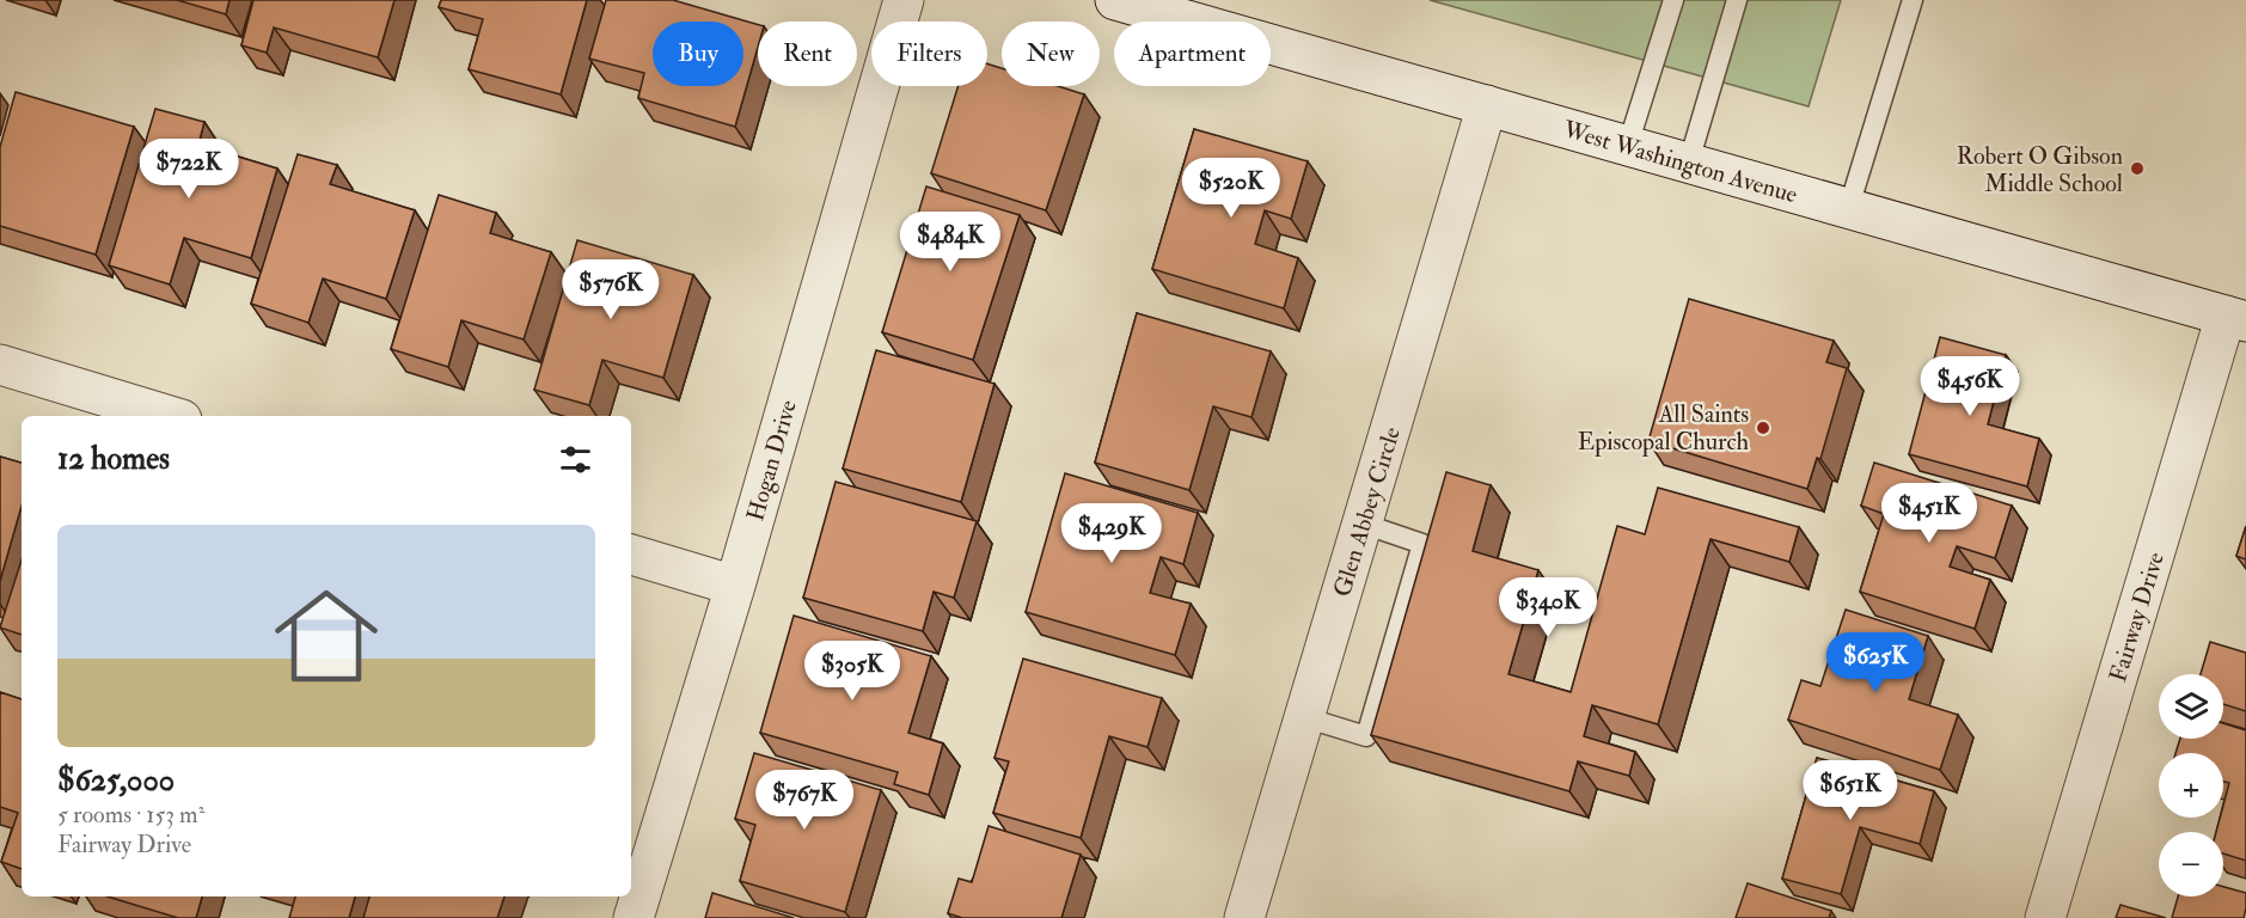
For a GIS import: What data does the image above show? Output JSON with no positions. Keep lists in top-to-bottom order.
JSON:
{
  "streets": {
    "street": [
      "West Washington Avenue",
      "Hogan Drive",
      "Glen Abbey Circle",
      "Fairway Drive"
    ]
  },
  "crossings": [
    ["West Washington Avenue", "Glen Abbey Circle"],
    ["West Washington Avenue", "Fairway Drive"]
  ],
  "places": ["Robert O Gibson Middle School", "All Saints Episcopal Church"],
  "page": {
    "chip": [
      "Buy",
      "Rent",
      "Filters",
      "New",
      "Apartment"
    ],
    "price": [
      "$722K",
      "$520K",
      "$484K",
      "$576K",
      "$456K",
      "$451K",
      "$429K",
      "$340K",
      "$625K",
      "$305K",
      "$651K",
      "$767K"
    ],
    "heading": "12 homes",
    "list": [
      {
        "name": "$625,000",
        "note": "5 rooms · 153 m² · Fairway Drive"
      }
    ],
    "map_buttons": ["+", "−"]
  }
}
